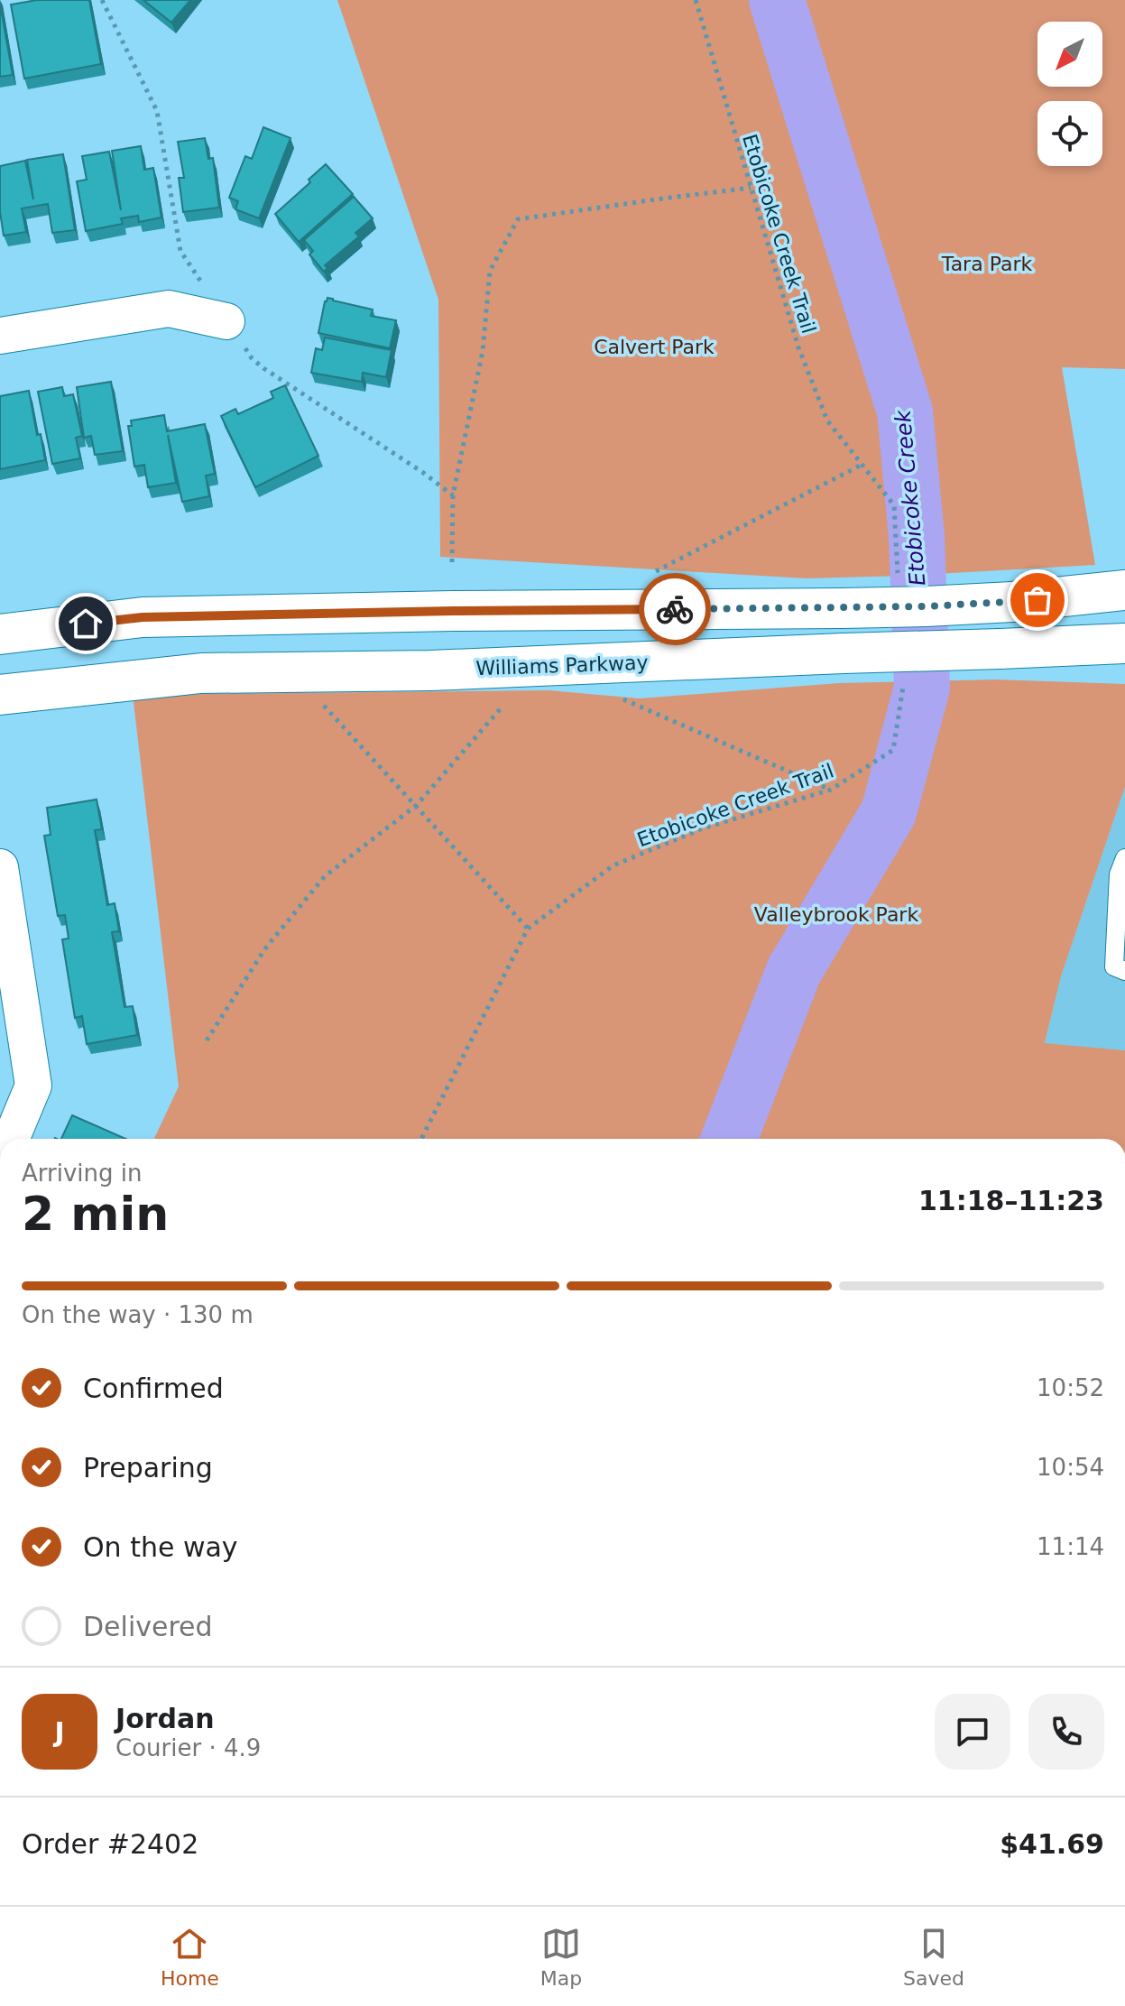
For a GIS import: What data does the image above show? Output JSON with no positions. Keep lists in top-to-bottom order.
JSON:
{
  "streets": {
    "main road": ["Williams Parkway"],
    "path": ["Etobicoke Creek Trail"]
  },
  "water": ["Etobicoke Creek"],
  "parks": ["Tara Park", "Calvert Park", "Valleybrook Park"],
  "north": "bottom left",
  "page": {
    "heading": ["2 min", "Arriving in", "11:18–11:23"],
    "panel": [
      "Jordan",
      "Courier · 4.9",
      "Order #2402",
      "$41.69"
    ],
    "bar": "On the way · 130 m",
    "list": [
      ["Confirmed", "10:52"],
      ["Preparing", "10:54"],
      ["On the way", "11:14"],
      "Delivered"
    ],
    "round": "J",
    "tabs": ["Home", "Map", "Saved"]
  }
}
